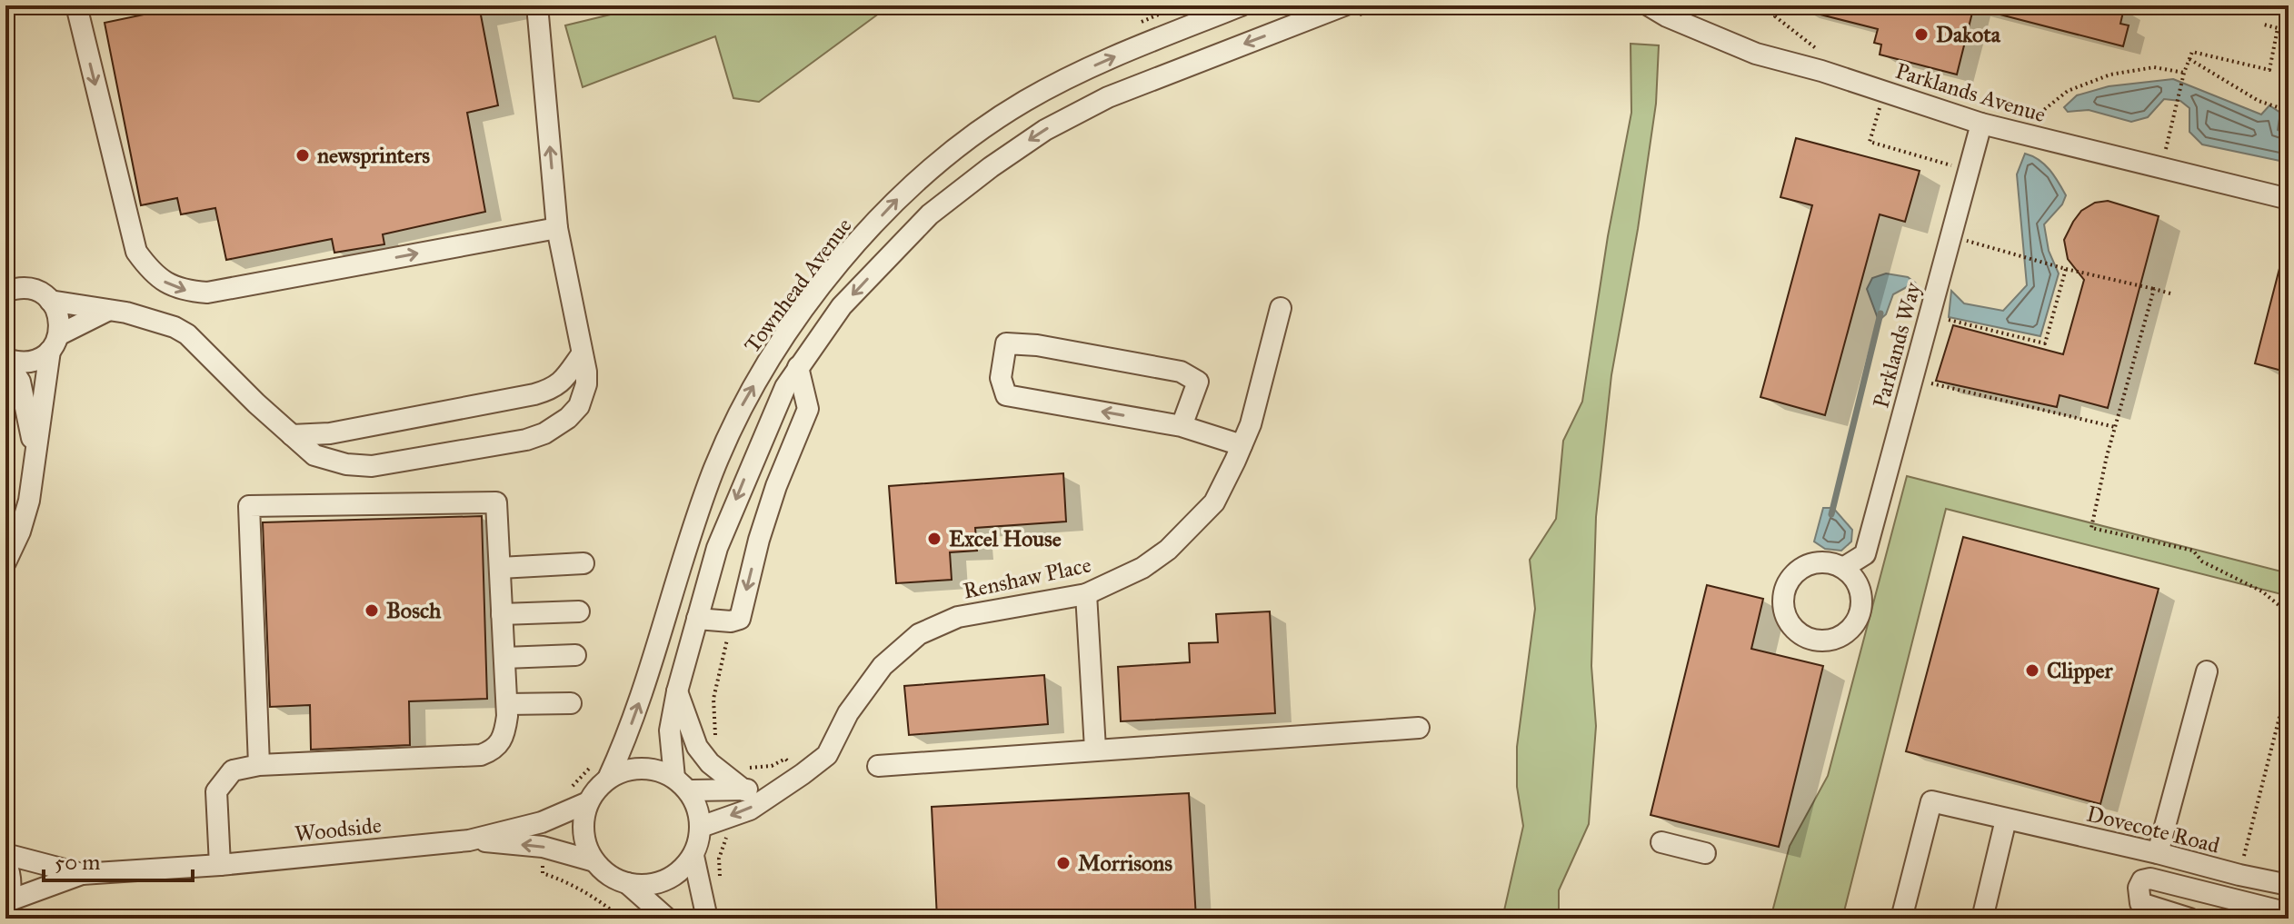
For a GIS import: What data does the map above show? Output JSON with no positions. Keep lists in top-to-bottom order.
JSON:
{
  "streets": {
    "street": [
      "Parklands Avenue",
      "Townhead Avenue",
      "Parklands Way",
      "Renshaw Place",
      "Woodside",
      "Dovecote Road"
    ]
  },
  "crossings": [
    ["Parklands Avenue", "Parklands Way"],
    ["Townhead Avenue", "Renshaw Place"],
    ["Townhead Avenue", "Woodside"],
    ["Renshaw Place", "Woodside"]
  ],
  "places": [
    "Dakota",
    "newsprinters",
    "Excel House",
    "Bosch",
    "Clipper",
    "Morrisons"
  ],
  "scale_bar": "50 m"
}
